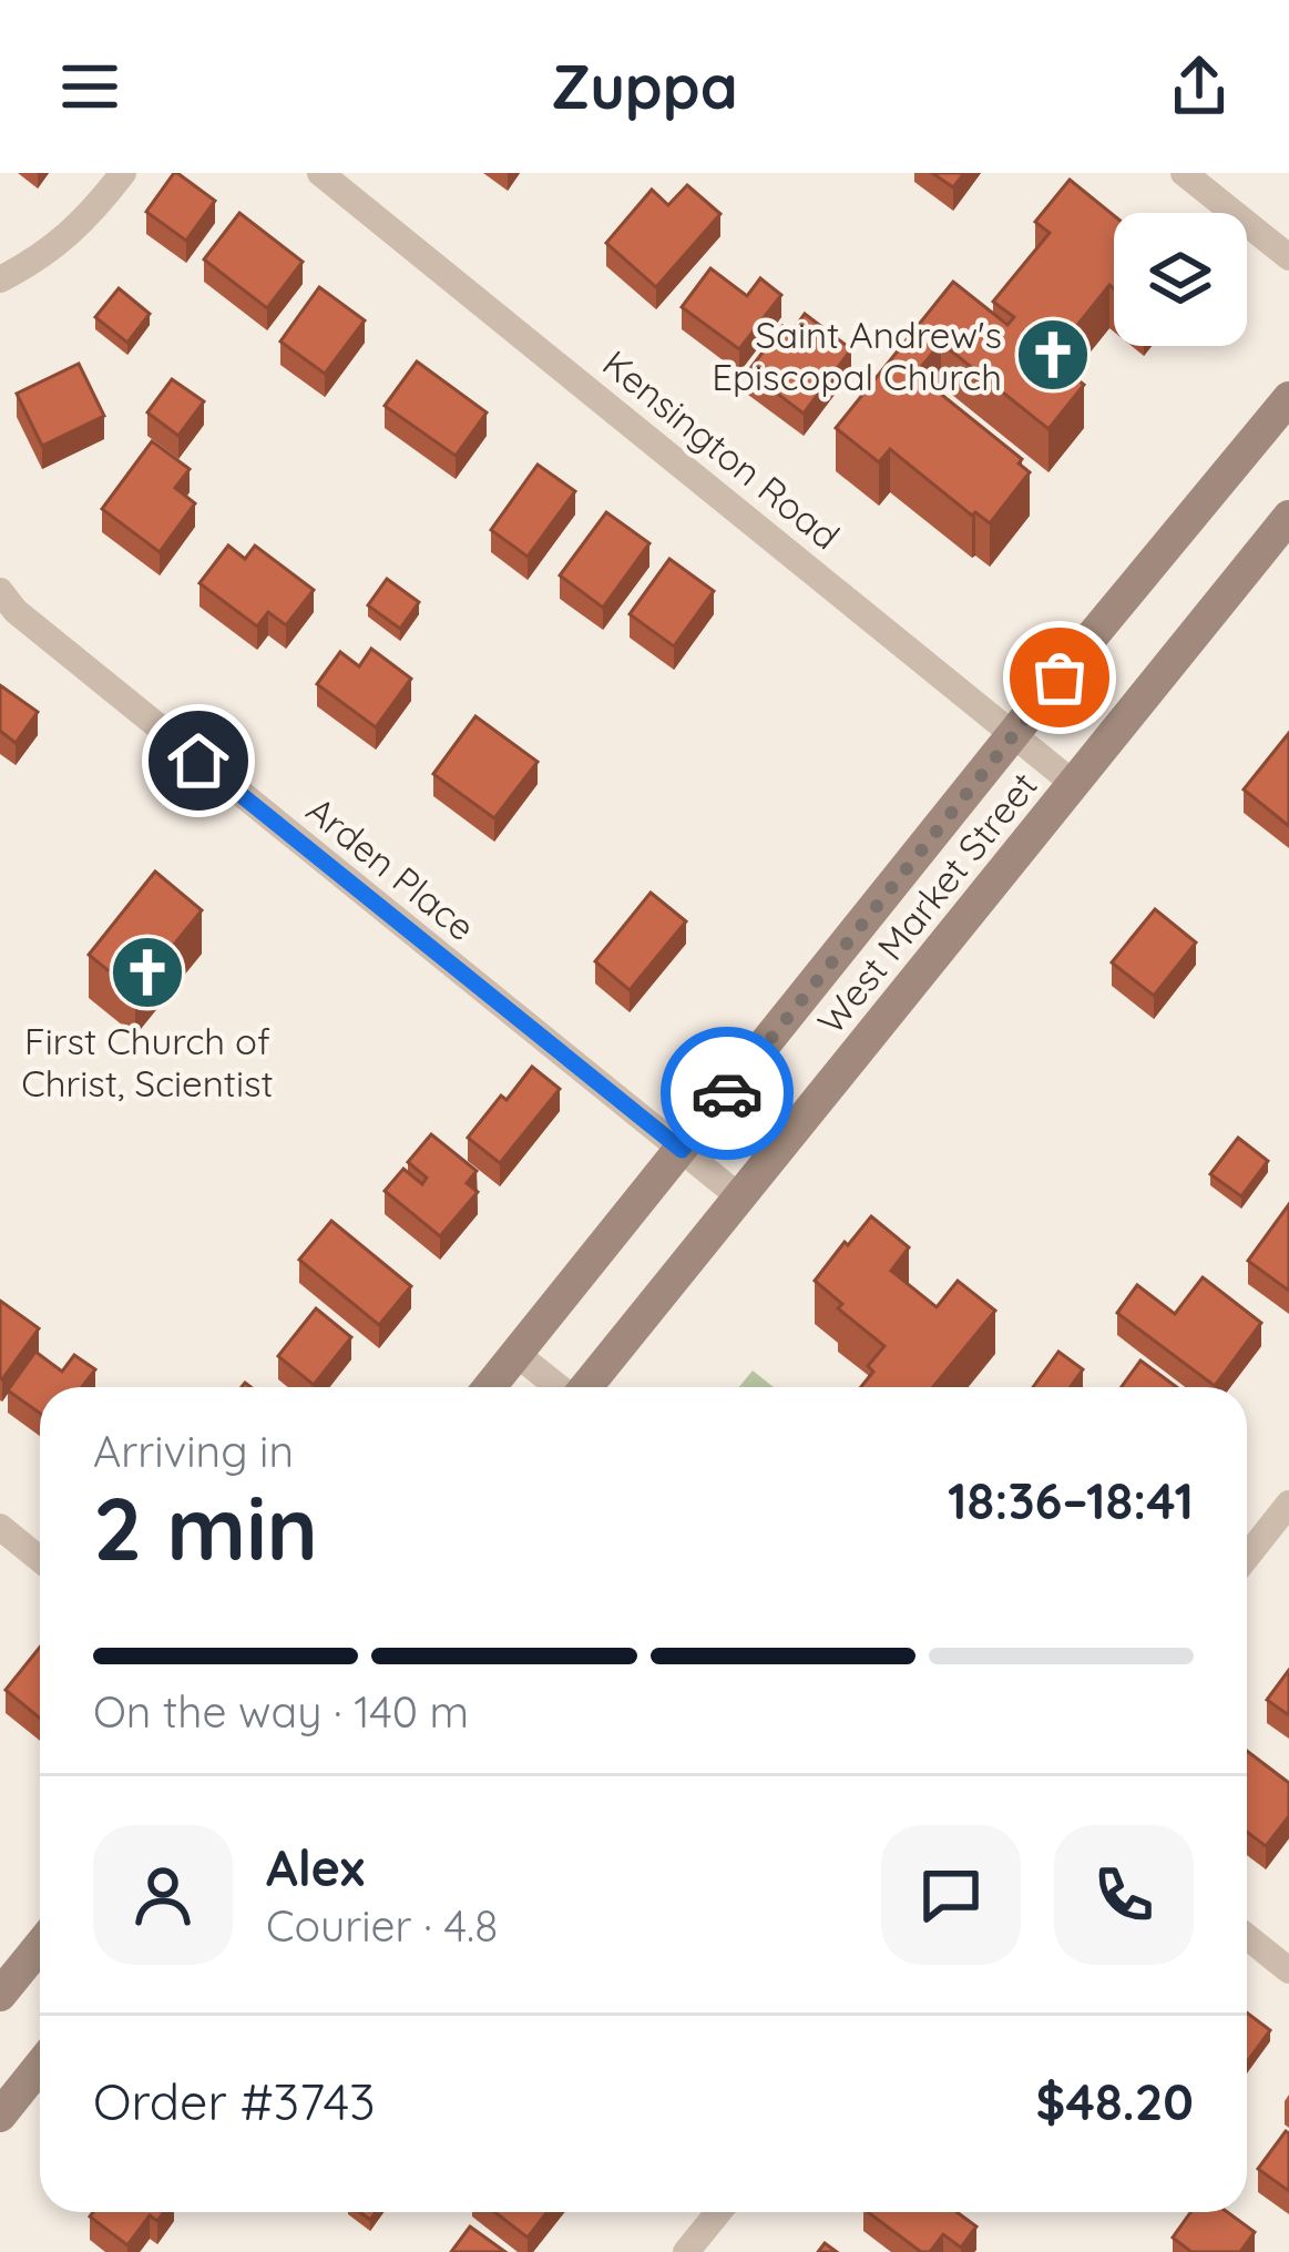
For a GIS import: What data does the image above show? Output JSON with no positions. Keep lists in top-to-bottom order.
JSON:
{
  "streets": {
    "main road": ["West Market Street"],
    "street": ["Kensington Road", "Arden Place"]
  },
  "crossings": [
    ["Kensington Road", "West Market Street"],
    ["Arden Place", "West Market Street"]
  ],
  "places": {
    "church": ["Saint Andrew's Episcopal Church", "First Church of Christ, Scientist"]
  },
  "page": {
    "header": "Zuppa",
    "heading": ["2 min", "Arriving in", "18:36–18:41"],
    "panel": [
      "Alex",
      "Courier · 4.8",
      "Order #3743",
      "$48.20"
    ],
    "bar": "On the way · 140 m"
  }
}
